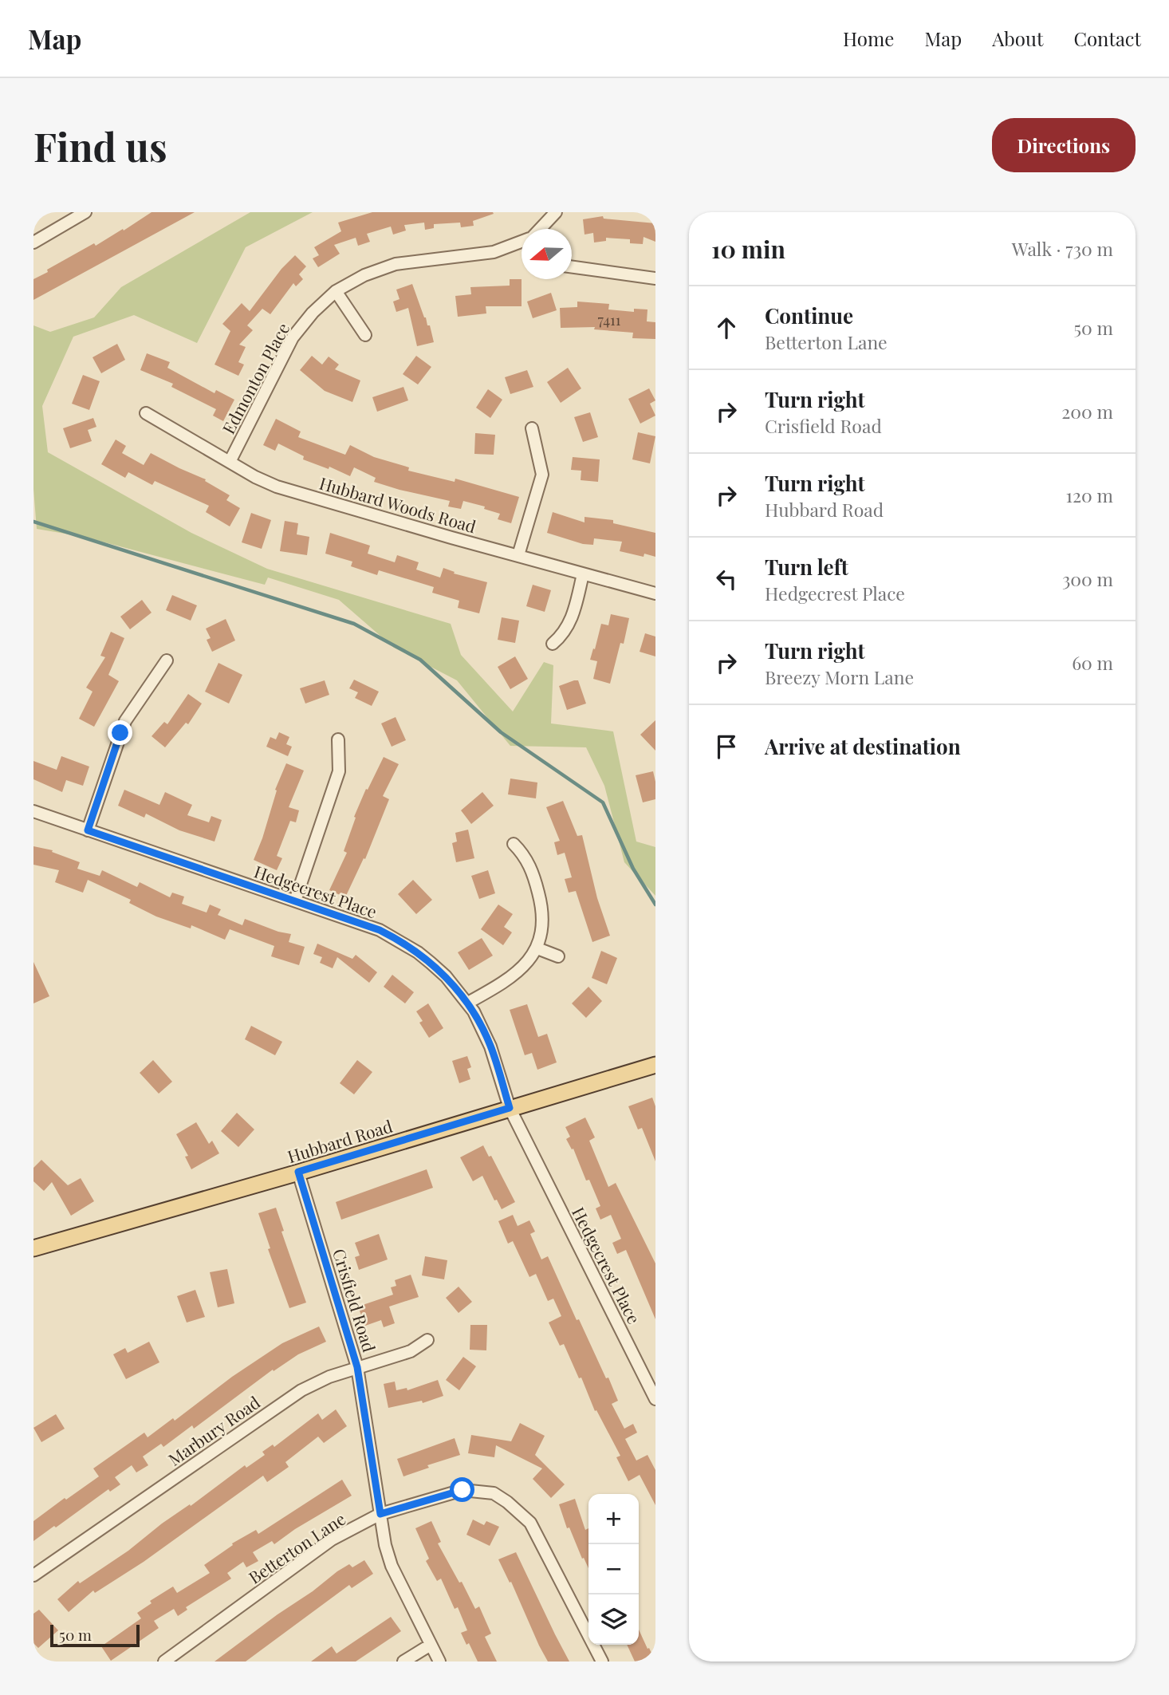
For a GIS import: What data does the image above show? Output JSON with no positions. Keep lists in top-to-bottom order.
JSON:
{
  "streets": {
    "main road": ["Hubbard Road"],
    "street": [
      "Edmonton Place",
      "Hubbard Woods Road",
      "Hedgecrest Place",
      "Crisfield Road",
      "Marbury Road",
      "Betterton Lane"
    ]
  },
  "crossings": [
    ["Edmonton Place", "Hubbard Woods Road"],
    ["Hedgecrest Place", "Hubbard Road"],
    ["Hubbard Road", "Crisfield Road"],
    ["Crisfield Road", "Marbury Road"],
    ["Crisfield Road", "Betterton Lane"]
  ],
  "house_numbers": ["7411"],
  "scale_bar": "50 m",
  "north": "left",
  "page": {
    "header": "Map",
    "nav": [
      "Home",
      "Map",
      "About",
      "Contact"
    ],
    "buttons": "Directions",
    "title": "Find us",
    "heading": ["10 min", "Walk · 730 m"],
    "list": [
      ["Continue", "Betterton Lane", "50 m"],
      ["Turn right", "Crisfield Road", "200 m"],
      ["Turn right", "Hubbard Road", "120 m"],
      ["Turn left", "Hedgecrest Place", "300 m"],
      ["Turn right", "Breezy Morn Lane", "60 m"],
      "Arrive at destination"
    ],
    "map_buttons": ["+", "−"],
    "scale": "50 m"
  }
}
